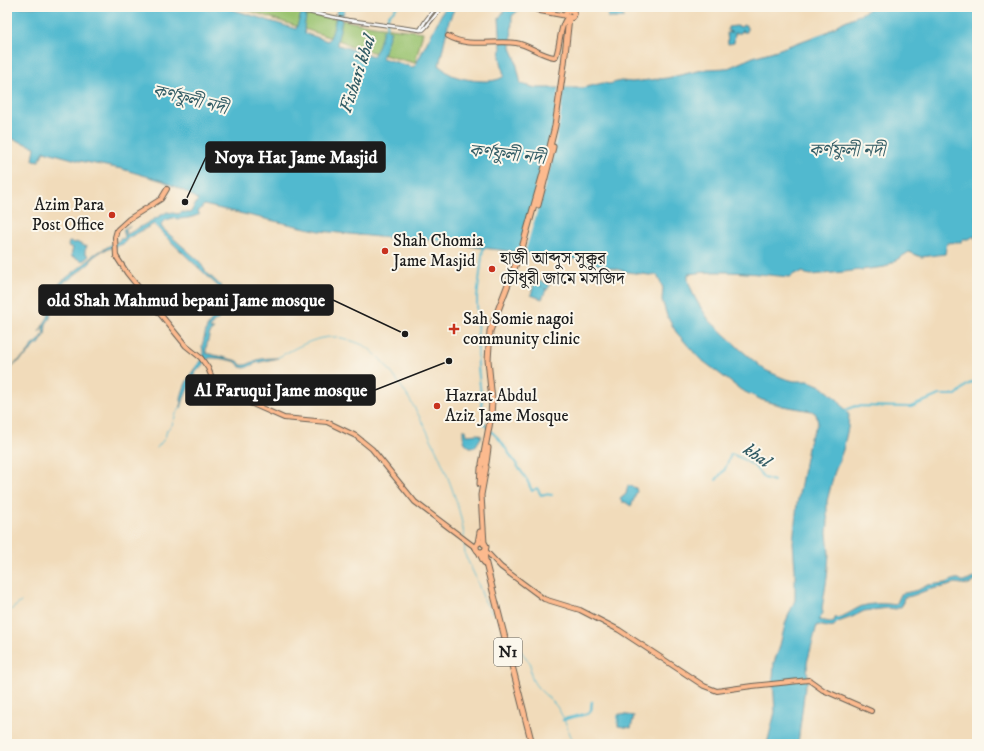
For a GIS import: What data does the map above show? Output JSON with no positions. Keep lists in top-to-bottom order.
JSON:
{
  "streets": {
    "highway": ["N1"]
  },
  "water": ["Fishari khal", "কর্ণফুলী নদী", "khal"],
  "places": {
    "other": [
      "Noya Hat Jame Masjid",
      "Azim Para Post Office",
      "Shah Chomia Jame Masjid",
      "হাজী আব্দুস সুক্কুর চৌধুরী জামে মসজিদ",
      "old Shah Mahmud bepani Jame mosque",
      "Al Faruqui Jame mosque",
      "Hazrat Abdul Aziz Jame Mosque"
    ],
    "health": ["Sah Somie nagoi community clinic"]
  }
}
